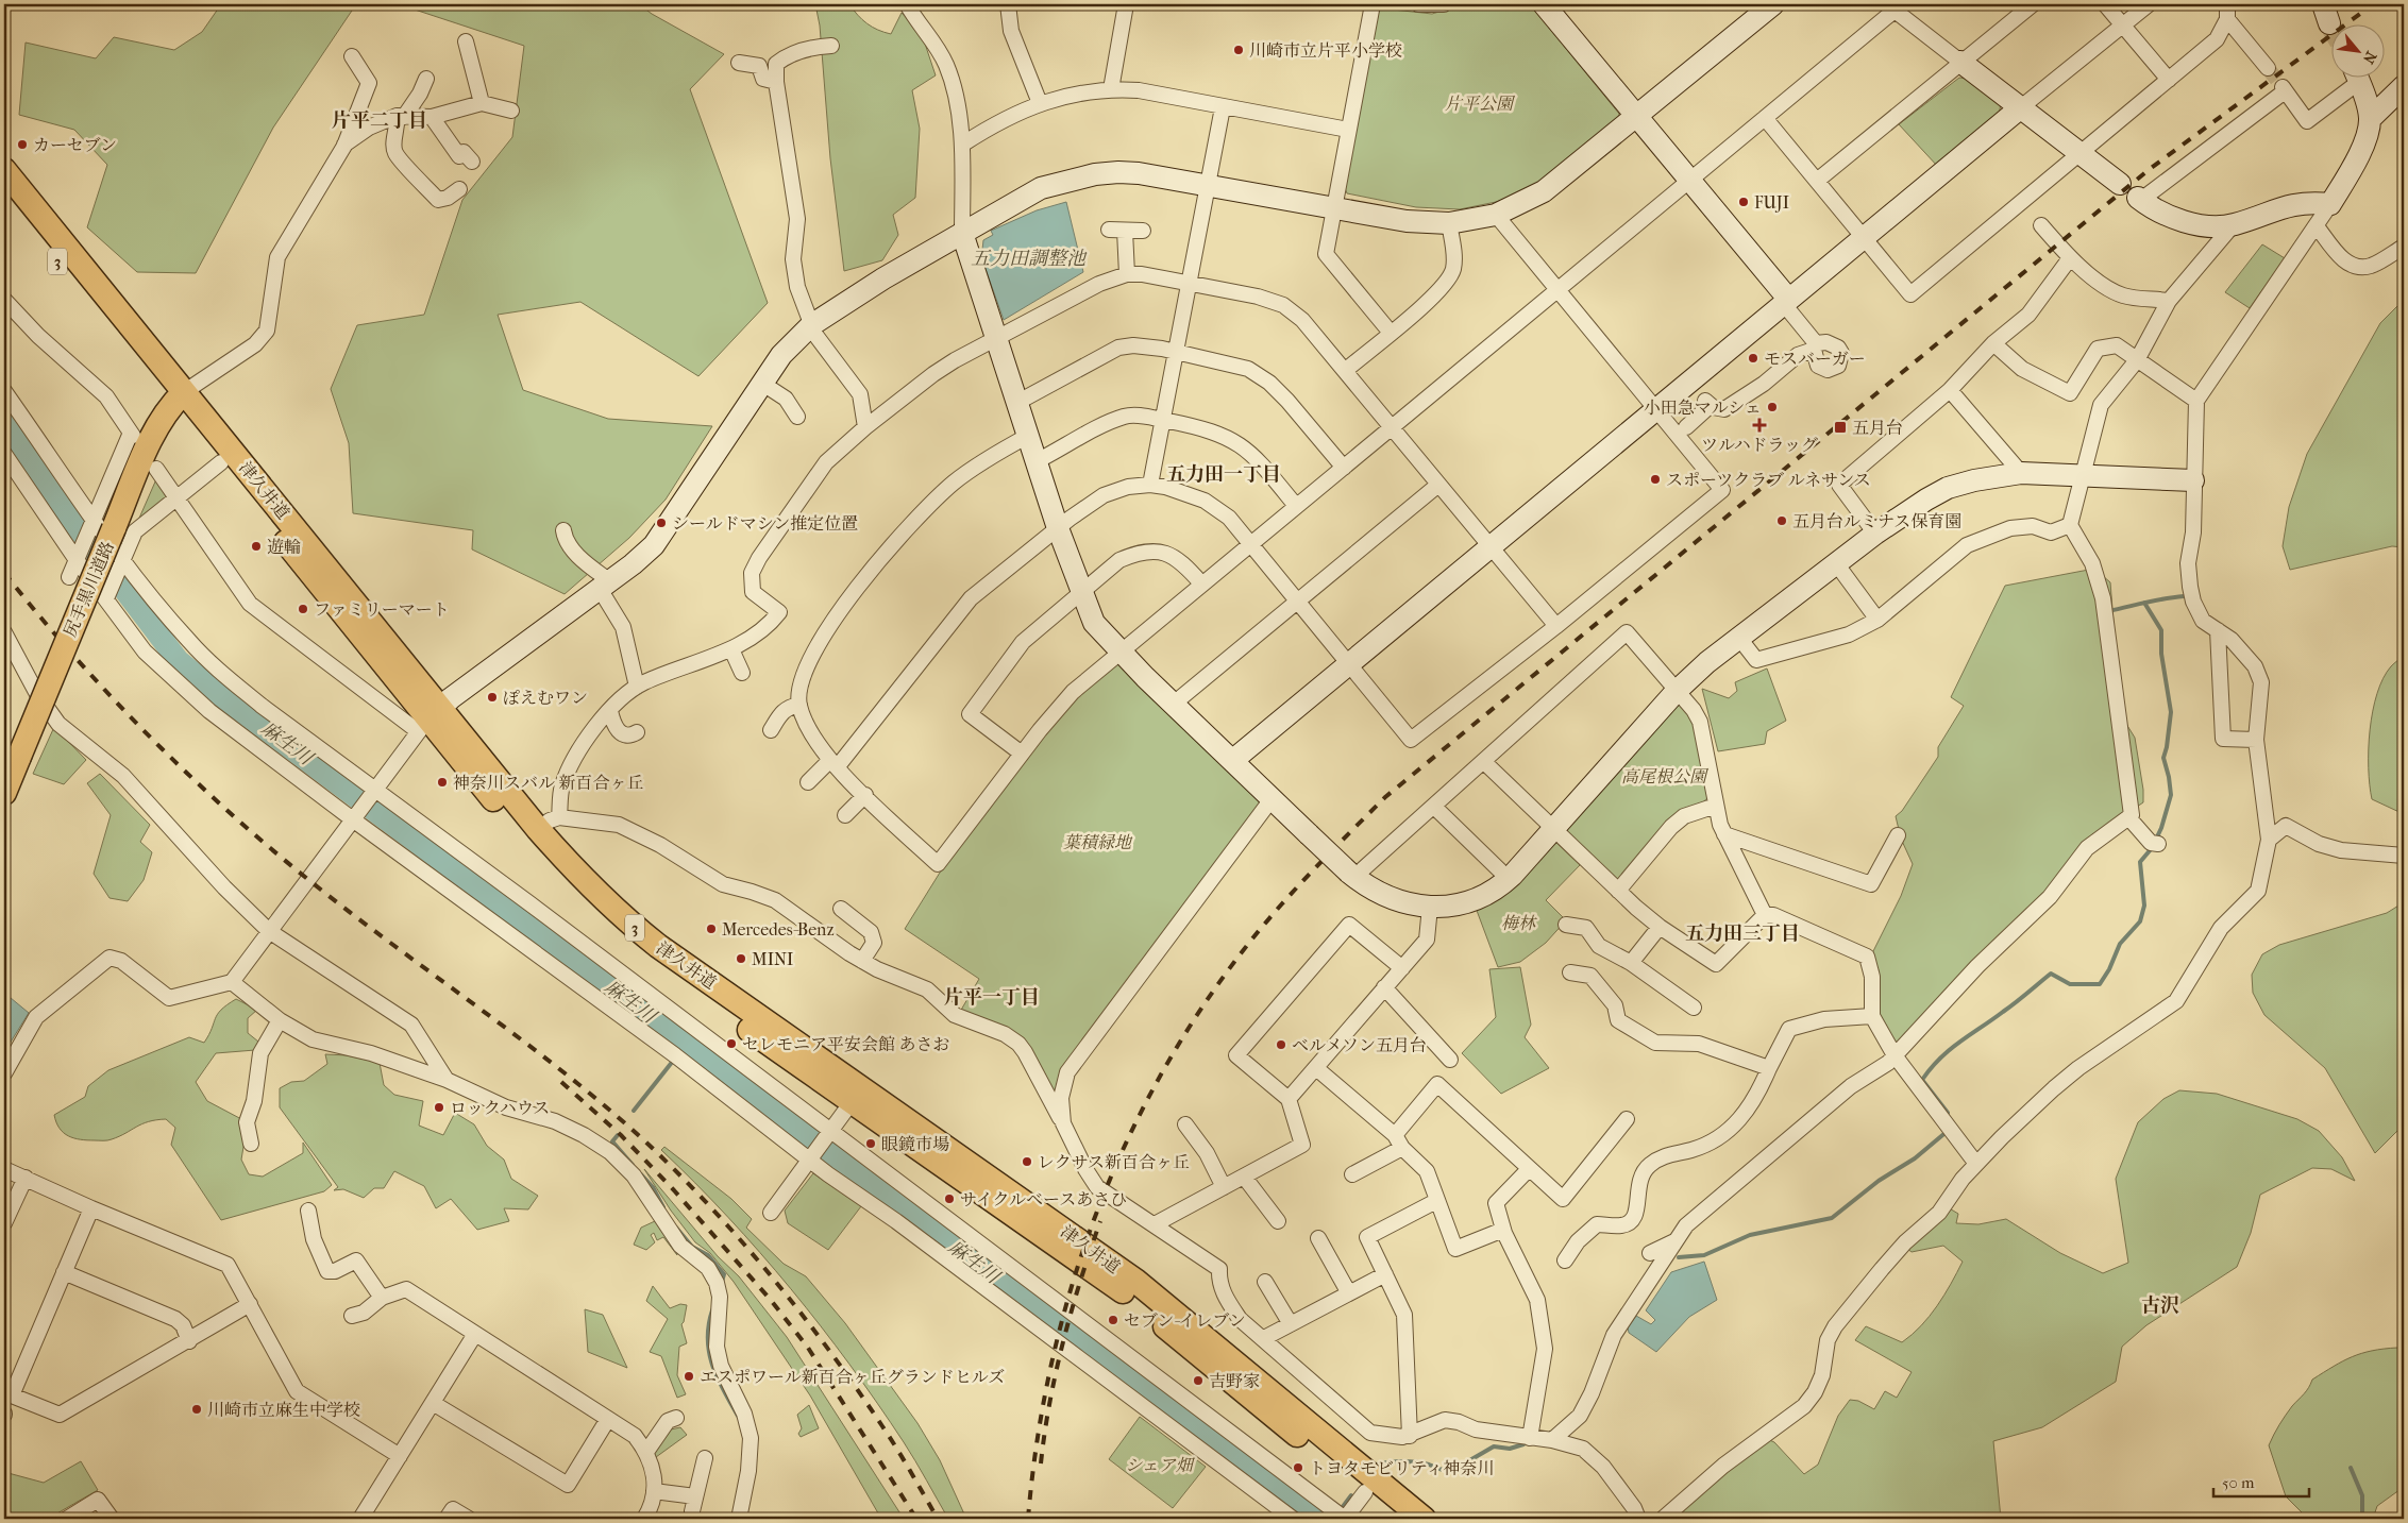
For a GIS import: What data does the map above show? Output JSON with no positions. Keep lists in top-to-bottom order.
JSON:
{
  "streets": {
    "main road": ["3", "津久井道", "尻手黒川道路"]
  },
  "crossings": [
    ["津久井道", "尻手黒川道路"]
  ],
  "districts": [
    "片平二丁目",
    "五力田一丁目",
    "五力田三丁目",
    "片平一丁目",
    "古沢"
  ],
  "water": ["五力田調整池", "麻生川"],
  "parks": [
    "片平公園",
    "高尾根公園",
    "葉積緑地",
    "梅林",
    "シェア畑"
  ],
  "places": {
    "other": [
      "川崎市立片平小学校",
      "カーセブン",
      "FUJI",
      "モスバーガー",
      "小田急マルシェ",
      "スポーツクラブ ルネサンス",
      "五月台ルミナス保育園",
      "シールドマシン推定位置",
      "遊輪",
      "ファミリーマート",
      "ぽえむワン",
      "神奈川スバル 新百合ヶ丘",
      "Mercedes-Benz",
      "MINI",
      "セレモニア平安会館 あさお",
      "ベルメソン五月台",
      "ロックハウス",
      "眼鏡市場",
      "レクサス新百合ヶ丘",
      "サイクルベースあさひ",
      "セブン-イレブン",
      "エスポワール新百合ヶ丘グランドヒルズ",
      "吉野家",
      "川崎市立麻生中学校",
      "トヨタモビリティ神奈川"
    ],
    "health": ["ツルハドラッグ"],
    "transit": ["五月台"]
  },
  "scale_bar": "50 m",
  "north": "bottom right"
}
